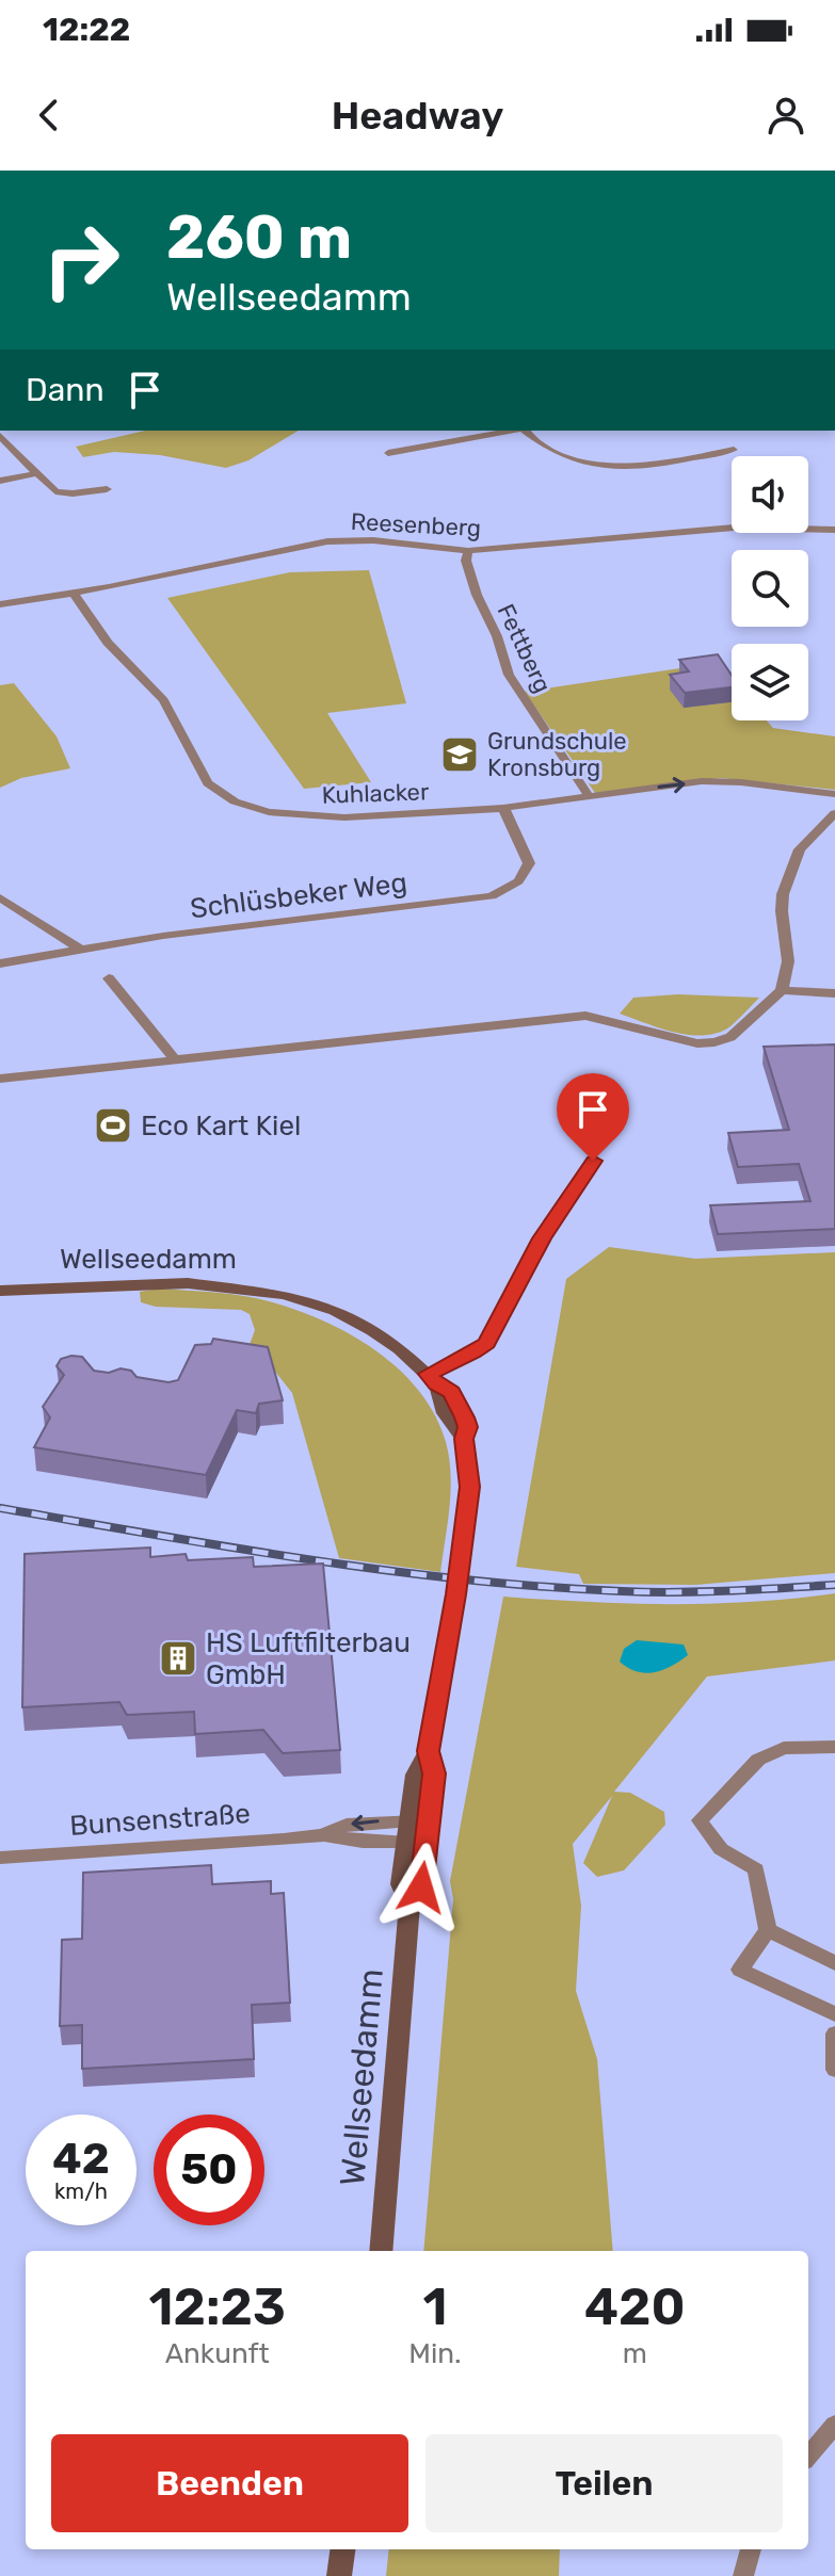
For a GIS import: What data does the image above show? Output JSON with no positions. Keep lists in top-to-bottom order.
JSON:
{
  "streets": {
    "main road": ["Wellseedamm"],
    "street": [
      "Reesenberg",
      "Fettberg",
      "Kuhlacker",
      "Schlüsbeker Weg",
      "Bunsenstraße"
    ]
  },
  "crossings": [
    ["Reesenberg", "Fettberg"],
    ["Reesenberg", "Kuhlacker"],
    ["Fettberg", "Kuhlacker"],
    ["Kuhlacker", "Schlüsbeker Weg"],
    ["Wellseedamm", "Bunsenstraße"]
  ],
  "places": {
    "school or university": ["Grundschule Kronsburg"],
    "sports": ["Eco Kart Kiel"],
    "building": ["HS Luftfilterbau GmbH"]
  },
  "page": {
    "status": "12:22",
    "header": "Headway",
    "turn": ["260 m", "Wellseedamm"],
    "then": "Dann",
    "speed": "42 km/h",
    "limit": "50",
    "eta": [
      "12:23",
      "Ankunft",
      "1",
      "Min.",
      "420",
      "m"
    ],
    "buttons": ["Beenden", "Teilen"]
  }
}
